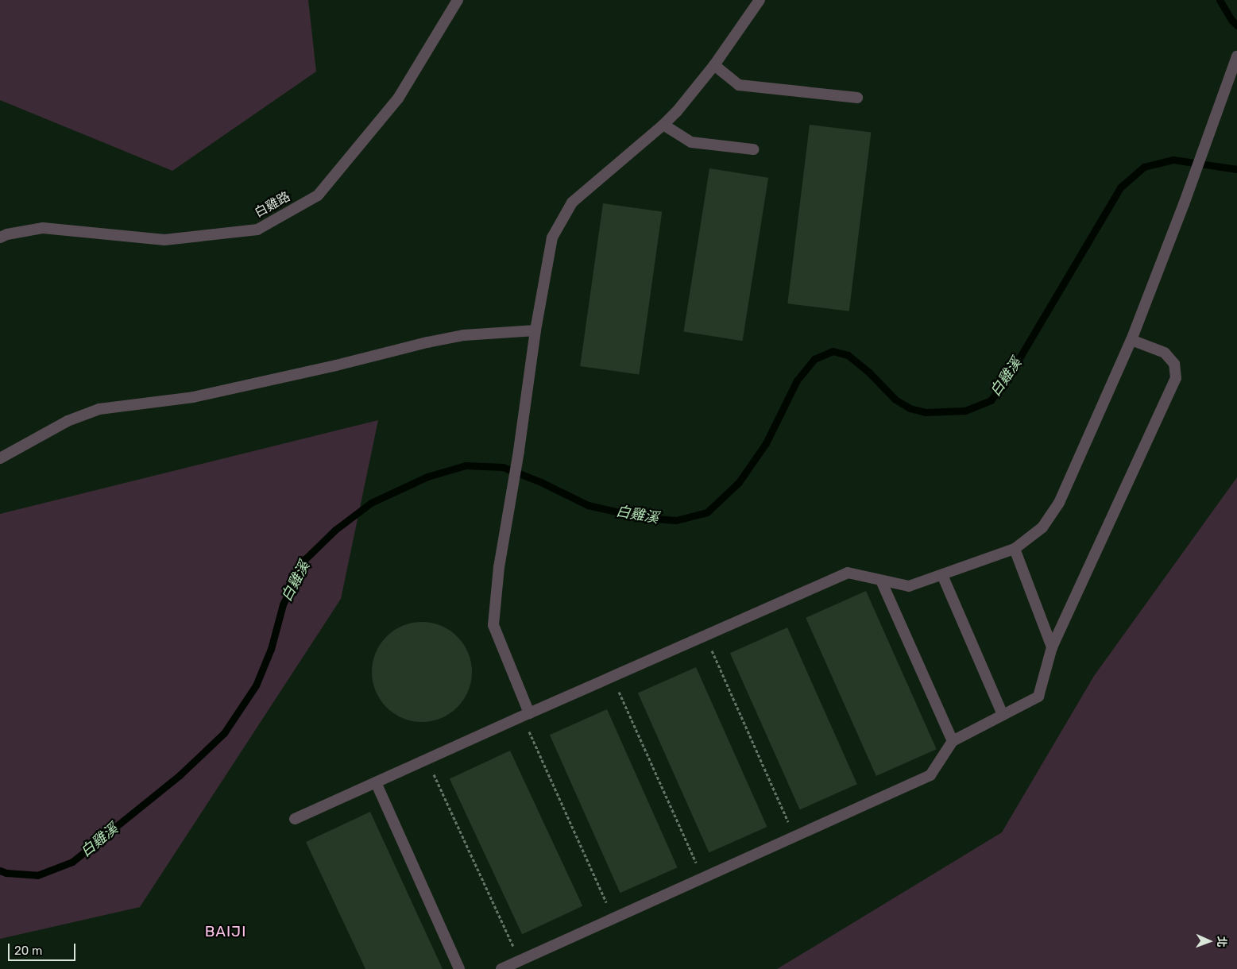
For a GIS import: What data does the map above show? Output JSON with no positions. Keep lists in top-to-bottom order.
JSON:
{
  "streets": {
    "street": ["白雞路"]
  },
  "districts": ["BAIJI"],
  "water": ["白雞溪"],
  "scale_bar": "20 m",
  "north": "right"
}
